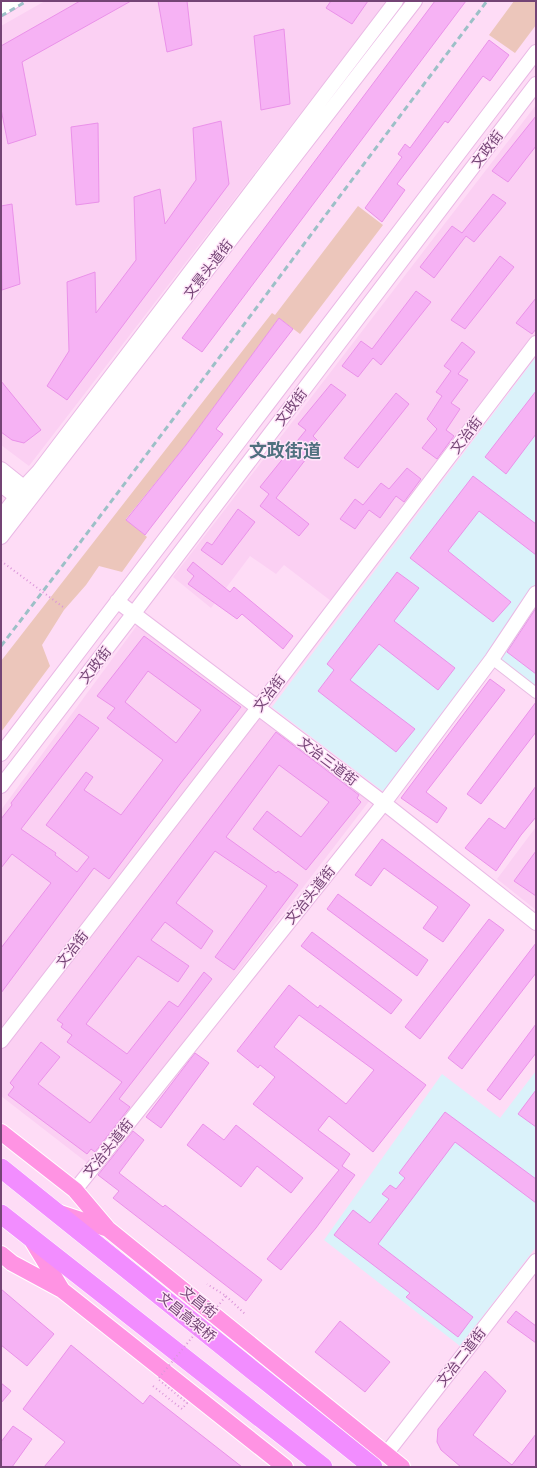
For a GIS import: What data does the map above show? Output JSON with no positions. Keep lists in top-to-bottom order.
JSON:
{
  "streets": {
    "highway": ["文昌高架桥"],
    "main road": [
      "文政街",
      "文景头道街",
      "文治街",
      "文治三道街",
      "文治头道街",
      "文昌街",
      "文治二道街"
    ]
  },
  "crossings": [
    ["文政街", "文治三道街"],
    ["文治街", "文治三道街"],
    ["文治三道街", "文治头道街"],
    ["文治头道街", "文昌街"],
    ["文昌街", "文昌高架桥"],
    ["文昌街", "文治二道街"],
    ["文昌高架桥", "文治二道街"]
  ],
  "districts": ["文政街道"]
}
